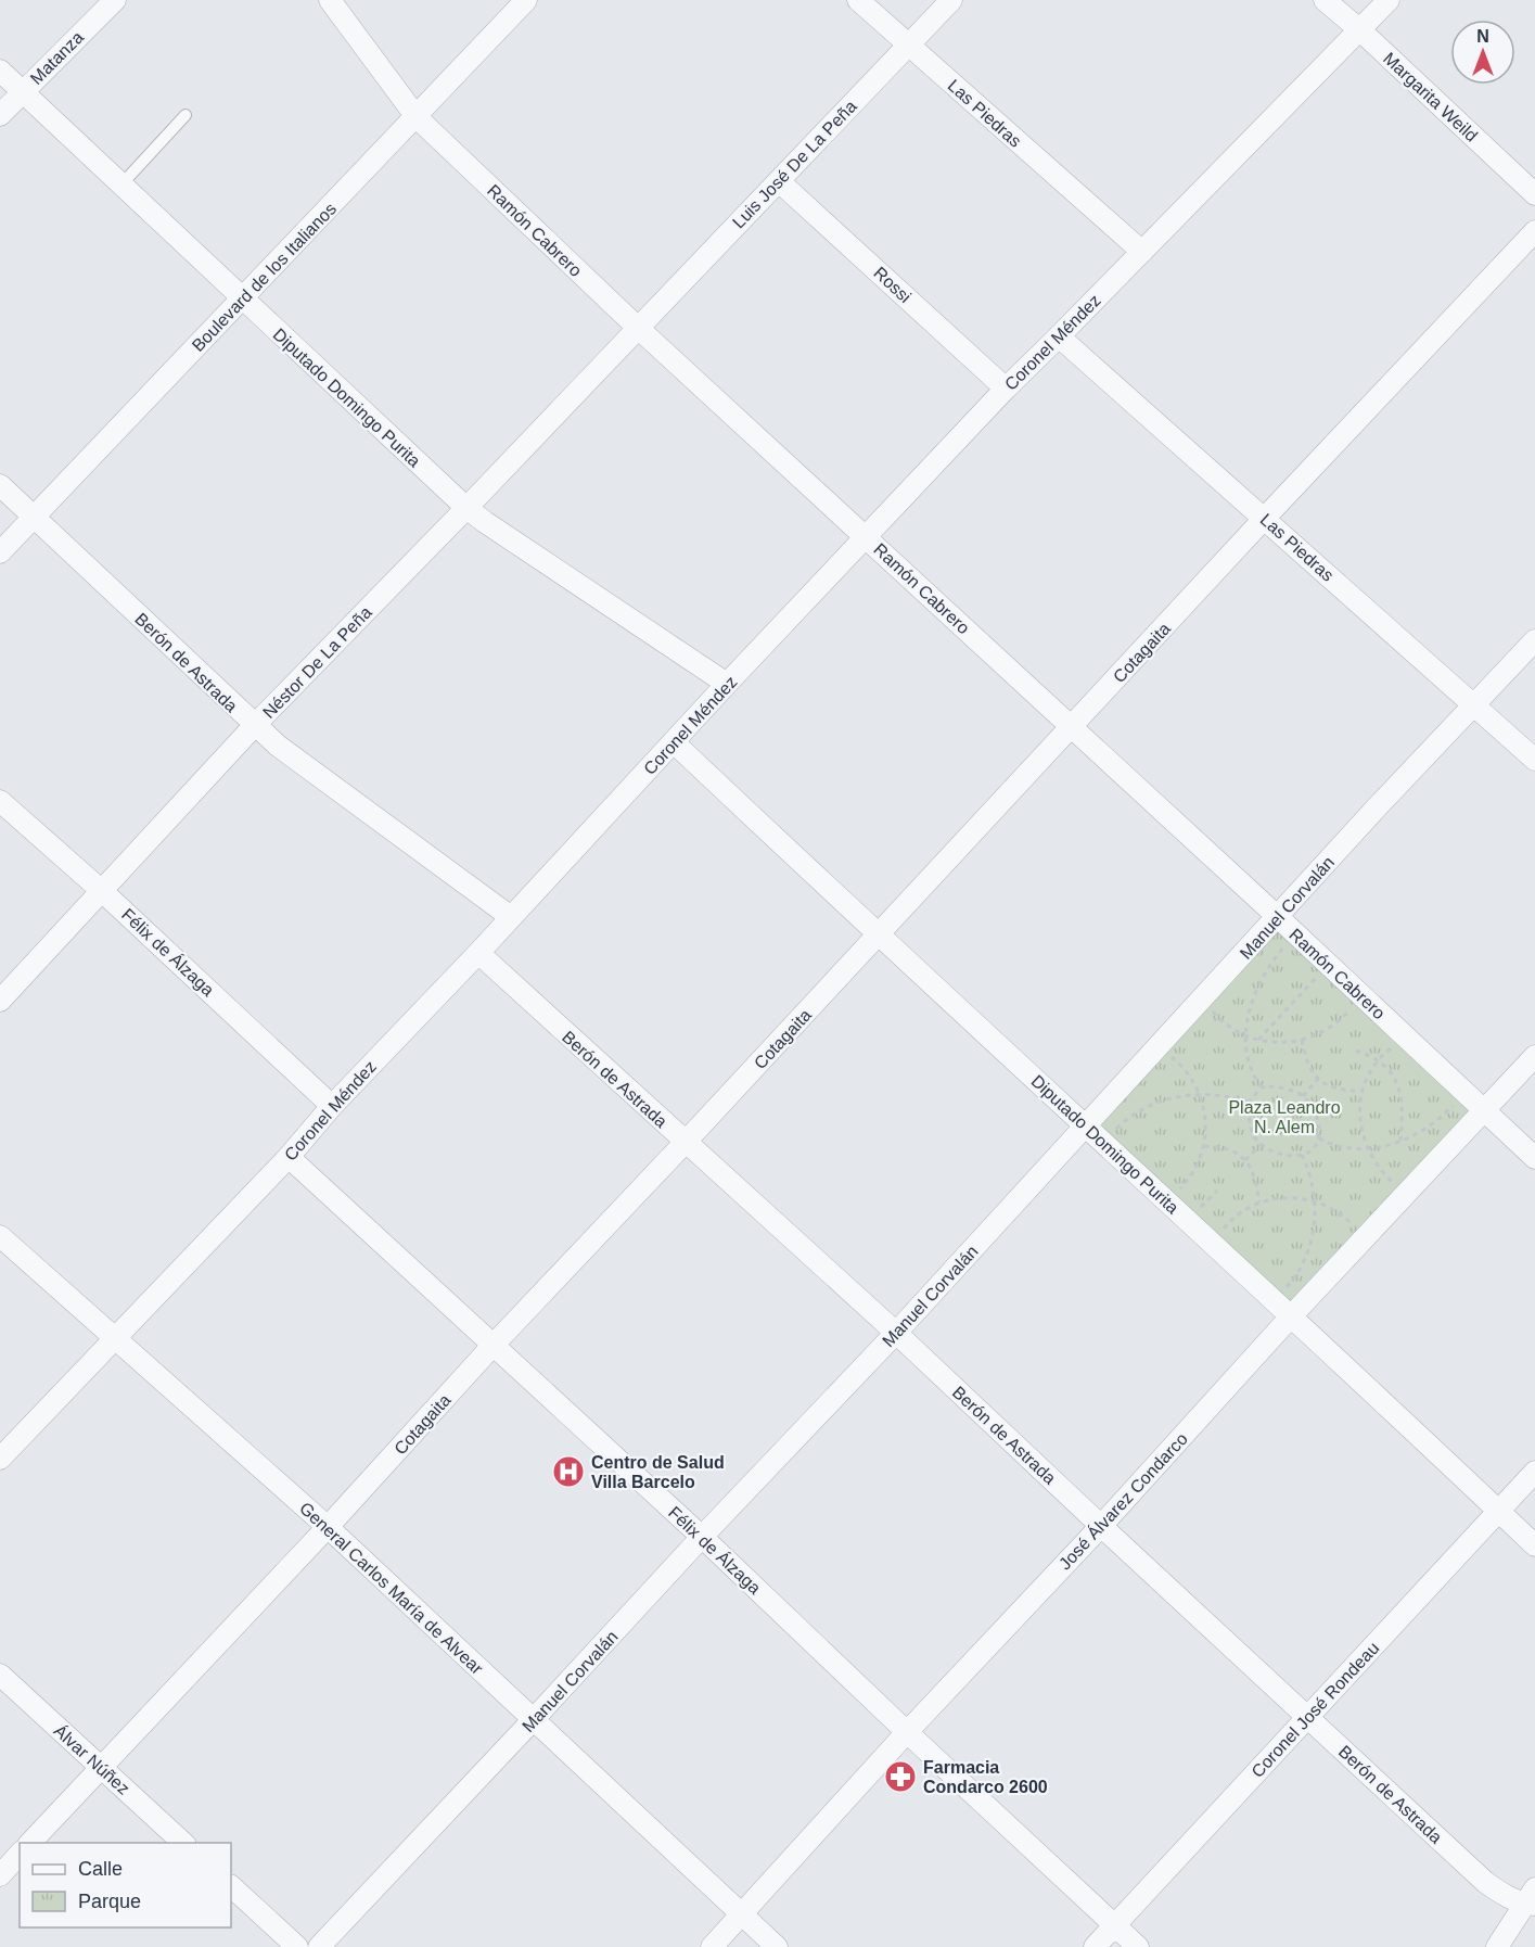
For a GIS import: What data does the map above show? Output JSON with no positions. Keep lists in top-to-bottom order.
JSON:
{
  "streets": {
    "street": [
      "Matanza",
      "Margarita Weild",
      "Las Piedras",
      "Luis José De La Peña",
      "Ramón Cabrero",
      "Boulevard de los Italianos",
      "Rossi",
      "Coronel Méndez",
      "Diputado Domingo Purita",
      "Cotagaita",
      "Berón de Astrada",
      "Néstor De La Peña",
      "Manuel Corvalán",
      "Félix de Álzaga",
      "José Álvarez Condarco",
      "General Carlos María de Alvear",
      "Coronel José Rondeau",
      "Álvar Núñez"
    ]
  },
  "crossings": [
    ["Matanza", "Diputado Domingo Purita"],
    ["Margarita Weild", "Coronel Méndez"],
    ["Las Piedras", "Luis José De La Peña"],
    ["Las Piedras", "Coronel Méndez"],
    ["Las Piedras", "Cotagaita"],
    ["Las Piedras", "Manuel Corvalán"],
    ["Luis José De La Peña", "Ramón Cabrero"],
    ["Luis José De La Peña", "Rossi"],
    ["Luis José De La Peña", "Néstor De La Peña"],
    ["Ramón Cabrero", "Boulevard de los Italianos"],
    ["Ramón Cabrero", "Coronel Méndez"],
    ["Ramón Cabrero", "Cotagaita"],
    ["Ramón Cabrero", "Néstor De La Peña"],
    ["Ramón Cabrero", "Manuel Corvalán"],
    ["Ramón Cabrero", "José Álvarez Condarco"],
    ["Boulevard de los Italianos", "Diputado Domingo Purita"],
    ["Boulevard de los Italianos", "Berón de Astrada"],
    ["Rossi", "Coronel Méndez"],
    ["Coronel Méndez", "Diputado Domingo Purita"],
    ["Coronel Méndez", "Berón de Astrada"],
    ["Coronel Méndez", "Félix de Álzaga"],
    ["Coronel Méndez", "General Carlos María de Alvear"],
    ["Diputado Domingo Purita", "Cotagaita"],
    ["Diputado Domingo Purita", "Néstor De La Peña"],
    ["Diputado Domingo Purita", "Manuel Corvalán"],
    ["Diputado Domingo Purita", "José Álvarez Condarco"],
    ["Diputado Domingo Purita", "Coronel José Rondeau"],
    ["Cotagaita", "Berón de Astrada"],
    ["Cotagaita", "Félix de Álzaga"],
    ["Cotagaita", "General Carlos María de Alvear"],
    ["Cotagaita", "Álvar Núñez"],
    ["Berón de Astrada", "Néstor De La Peña"],
    ["Berón de Astrada", "Manuel Corvalán"],
    ["Berón de Astrada", "José Álvarez Condarco"],
    ["Berón de Astrada", "Coronel José Rondeau"],
    ["Néstor De La Peña", "Félix de Álzaga"],
    ["Manuel Corvalán", "Félix de Álzaga"],
    ["Manuel Corvalán", "General Carlos María de Alvear"],
    ["Félix de Álzaga", "José Álvarez Condarco"],
    ["Félix de Álzaga", "Coronel José Rondeau"],
    ["José Álvarez Condarco", "General Carlos María de Alvear"]
  ],
  "parks": ["Plaza Leandro N. Alem"],
  "places": {
    "hospital": ["Centro de Salud Villa Barcelo"],
    "pharmacy": ["Farmacia Condarco 2600"]
  },
  "legend": ["Calle", "Parque"],
  "north": "top"
}
